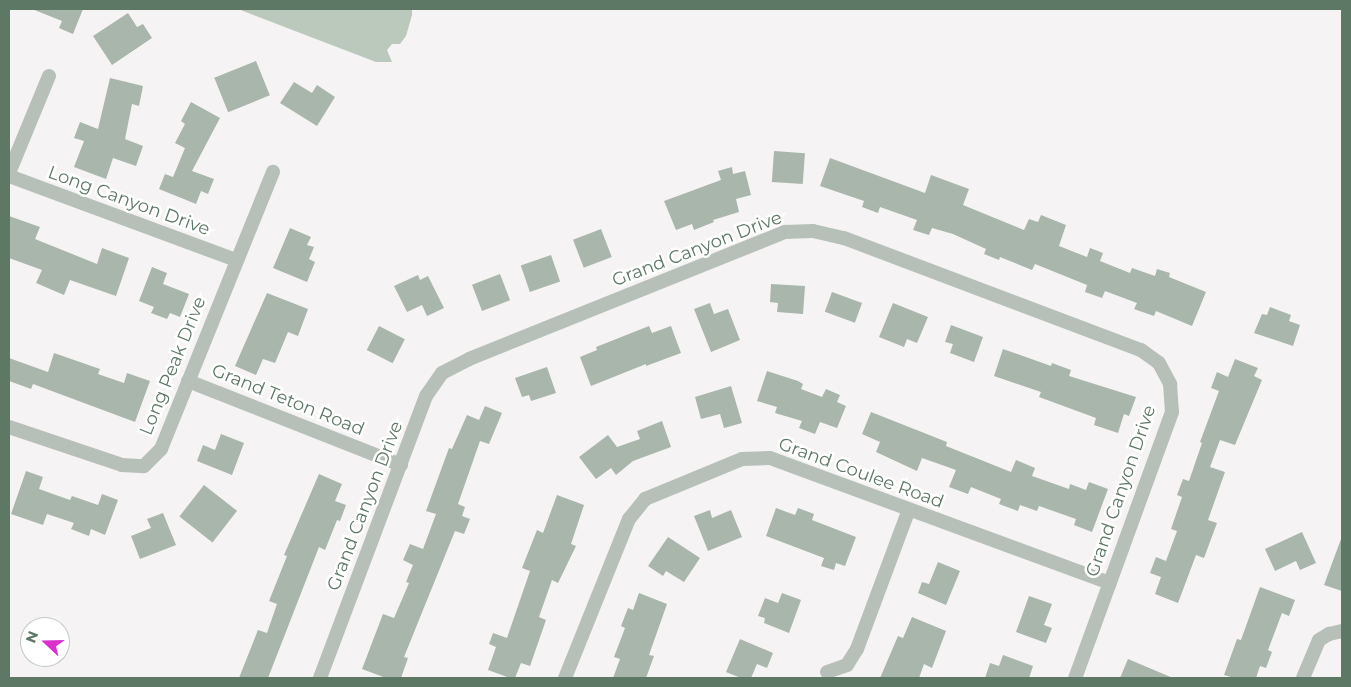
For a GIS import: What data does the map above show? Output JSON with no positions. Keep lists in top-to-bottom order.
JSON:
{
  "streets": {
    "street": [
      "Long Canyon Drive",
      "Grand Canyon Drive",
      "Long Peak Drive",
      "Grand Teton Road",
      "Grand Coulee Road"
    ]
  },
  "crossings": [
    ["Long Canyon Drive", "Long Peak Drive"],
    ["Grand Canyon Drive", "Grand Teton Road"],
    ["Grand Canyon Drive", "Grand Coulee Road"],
    ["Long Peak Drive", "Grand Teton Road"]
  ],
  "north": "left"
}
